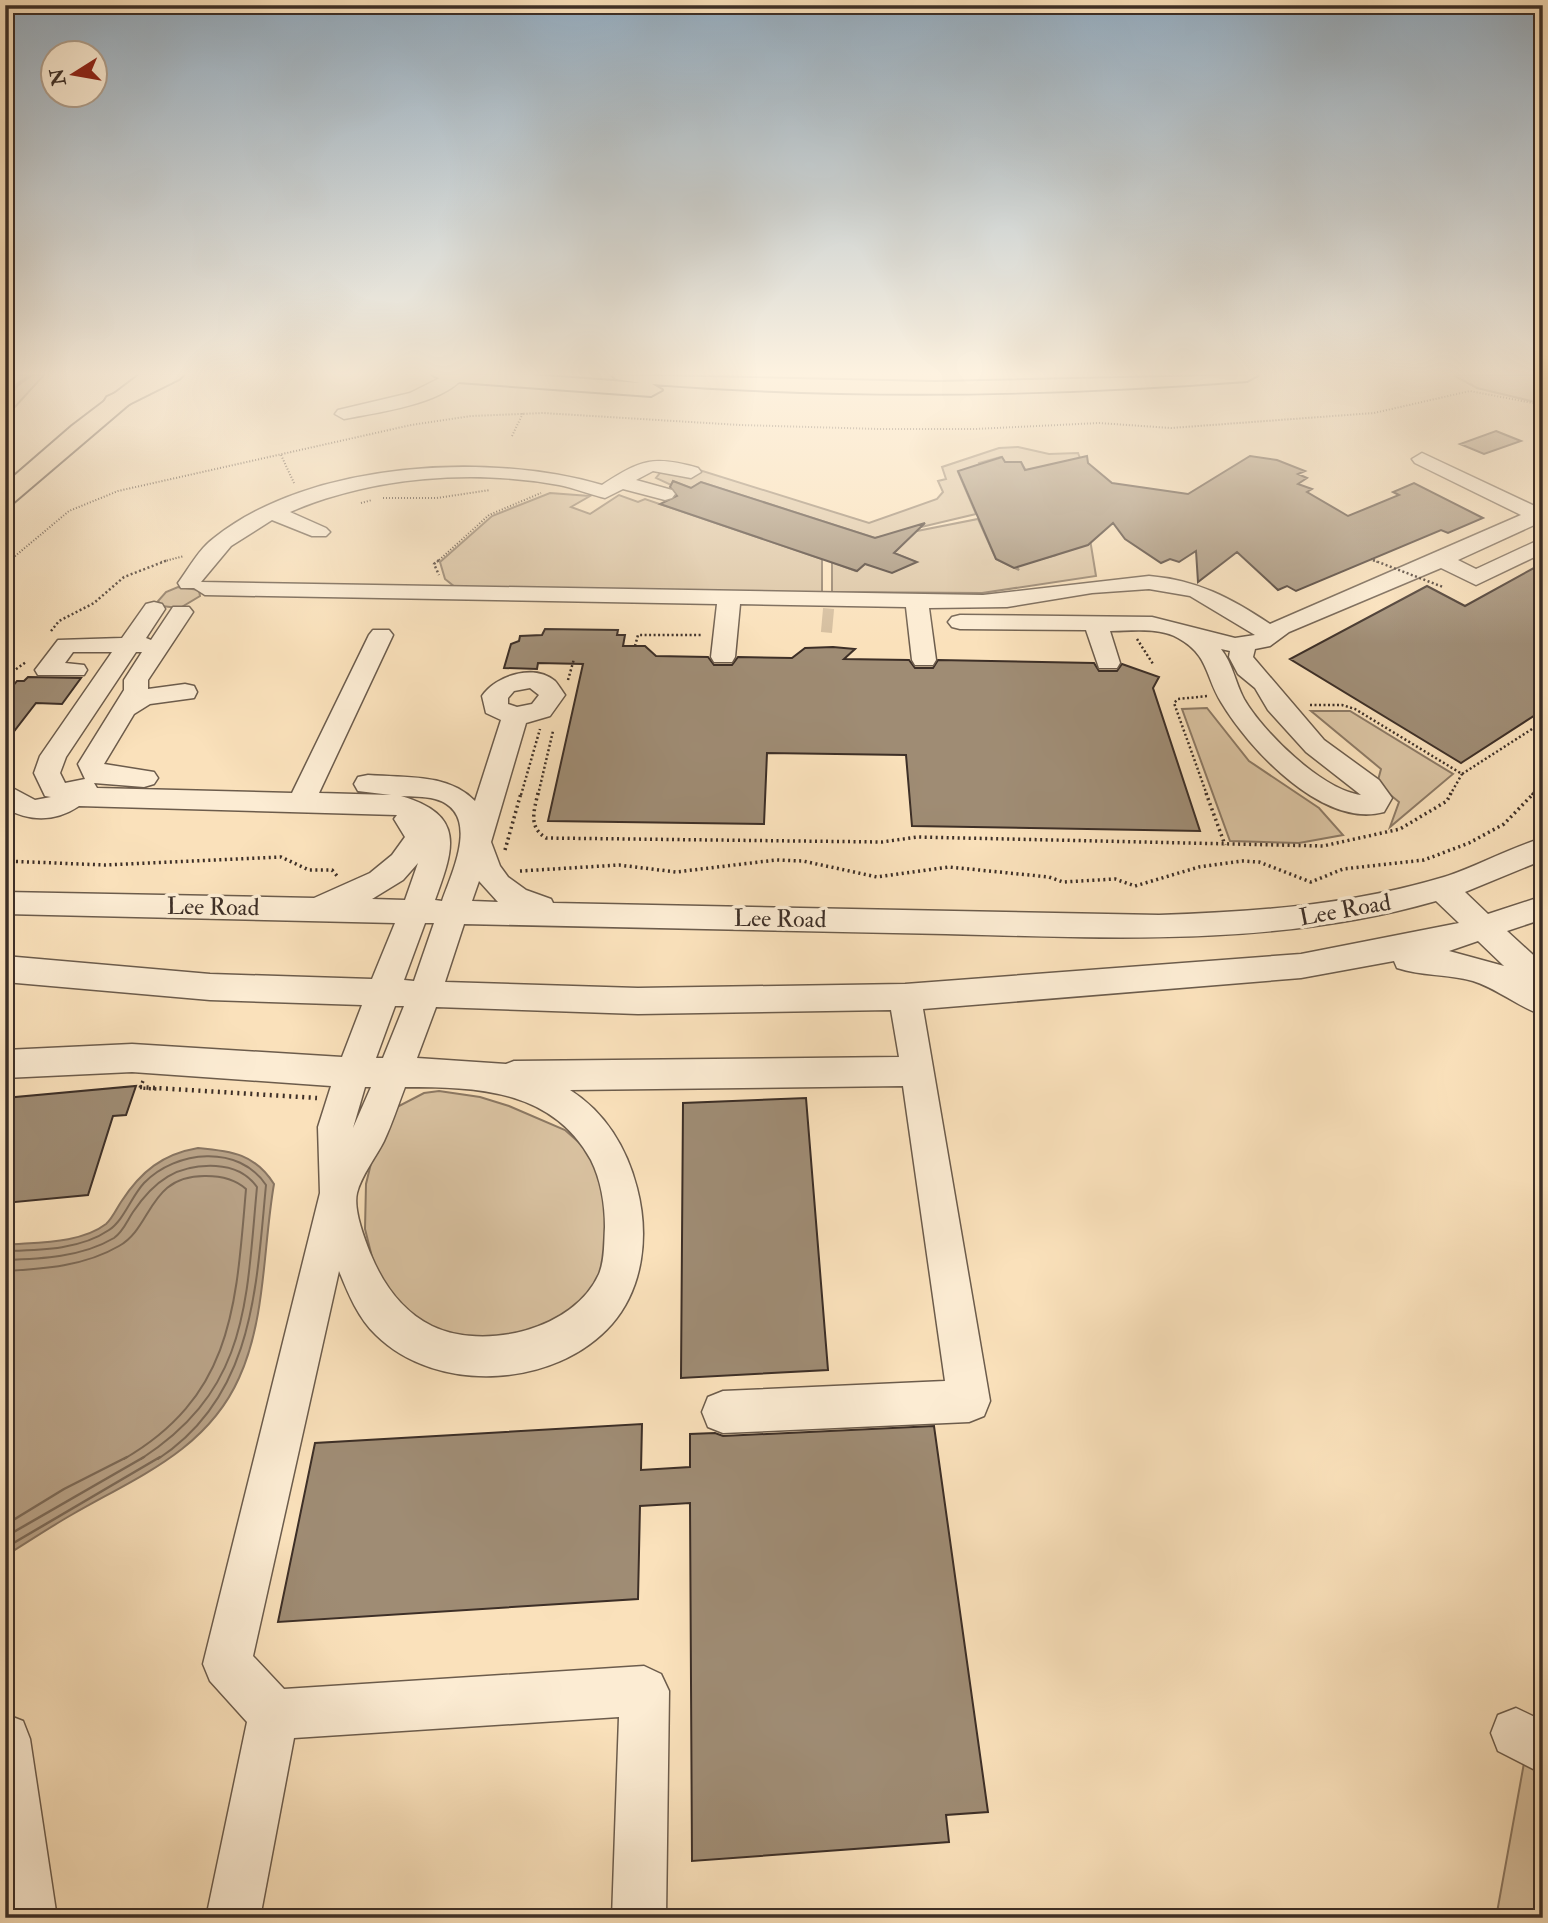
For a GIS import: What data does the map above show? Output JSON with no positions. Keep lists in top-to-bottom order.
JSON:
{
  "streets": {
    "street": ["Lee Road"]
  },
  "north": "left"
}
